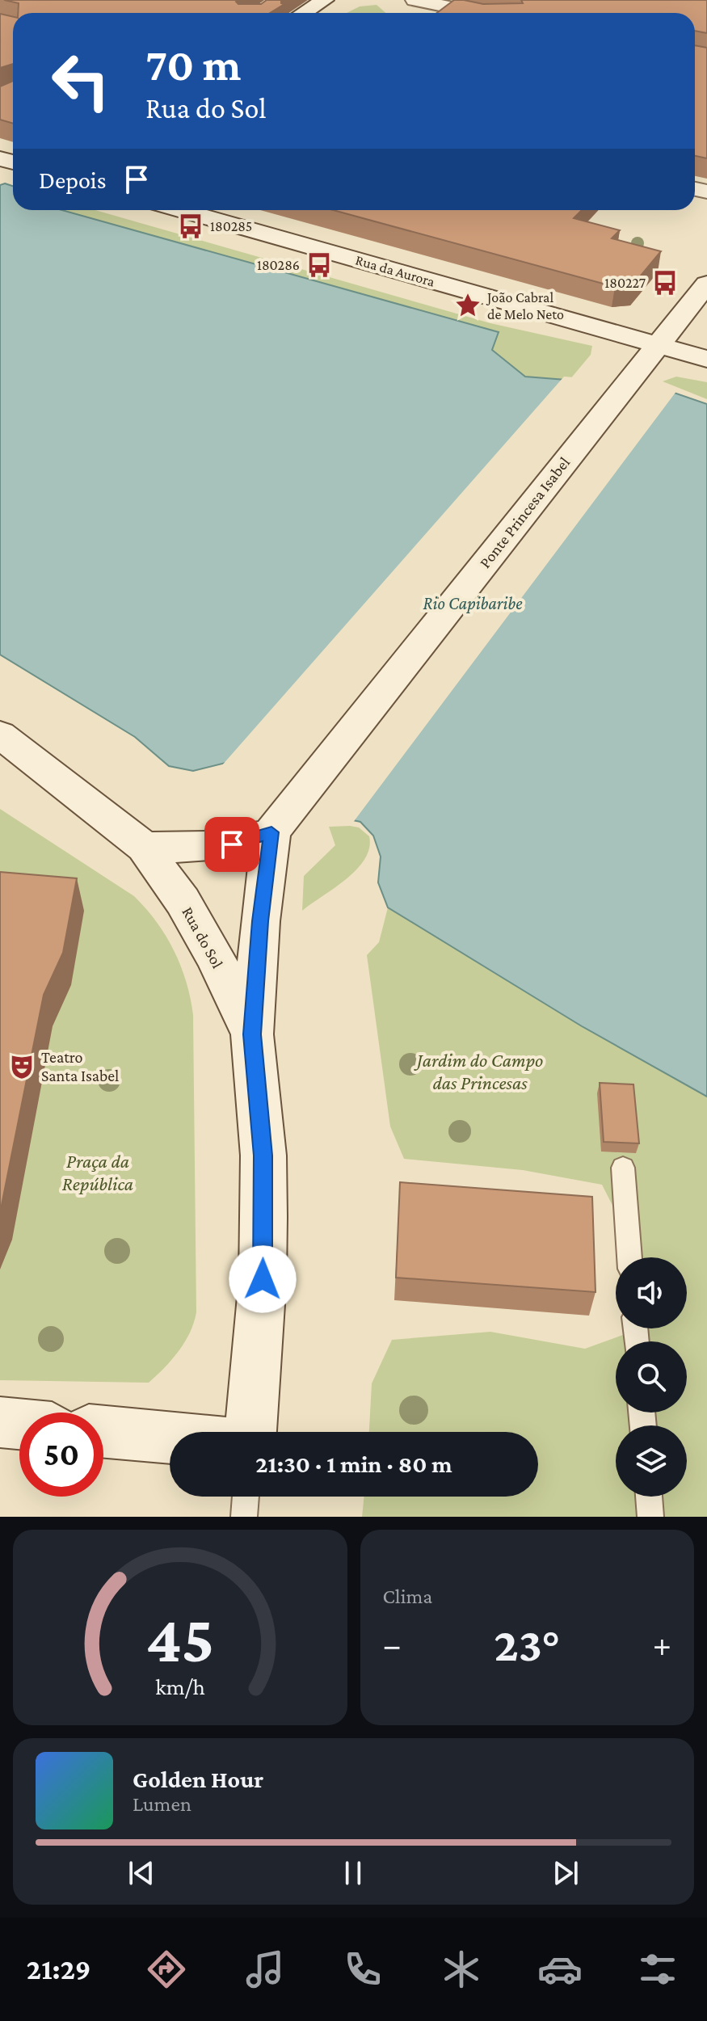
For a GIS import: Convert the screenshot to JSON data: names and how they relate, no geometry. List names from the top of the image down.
{
  "streets": {
    "main road": ["Rua da Aurora", "Ponte Princesa Isabel", "Rua do Sol"]
  },
  "crossings": [
    ["Rua da Aurora", "Ponte Princesa Isabel"]
  ],
  "water": ["Rio Capibaribe"],
  "parks": ["Jardim do Campo das Princesas", "Praça da República"],
  "places": {
    "bus stop": ["180285", "180286", "180227"],
    "place": ["João Cabral de Melo Neto"],
    "theatre": ["Teatro Santa Isabel"]
  },
  "page": {
    "turn": ["70 m", "Rua do Sol"],
    "then": "Depois",
    "limit": "50",
    "trip": "21:30 · 1 min · 80 m",
    "tile": "Clima",
    "heat": ["−", "23°", "+"],
    "song": ["Golden Hour", "Lumen"],
    "tabs": "21:29",
    "gauge": ["45", "km/h"]
  }
}
